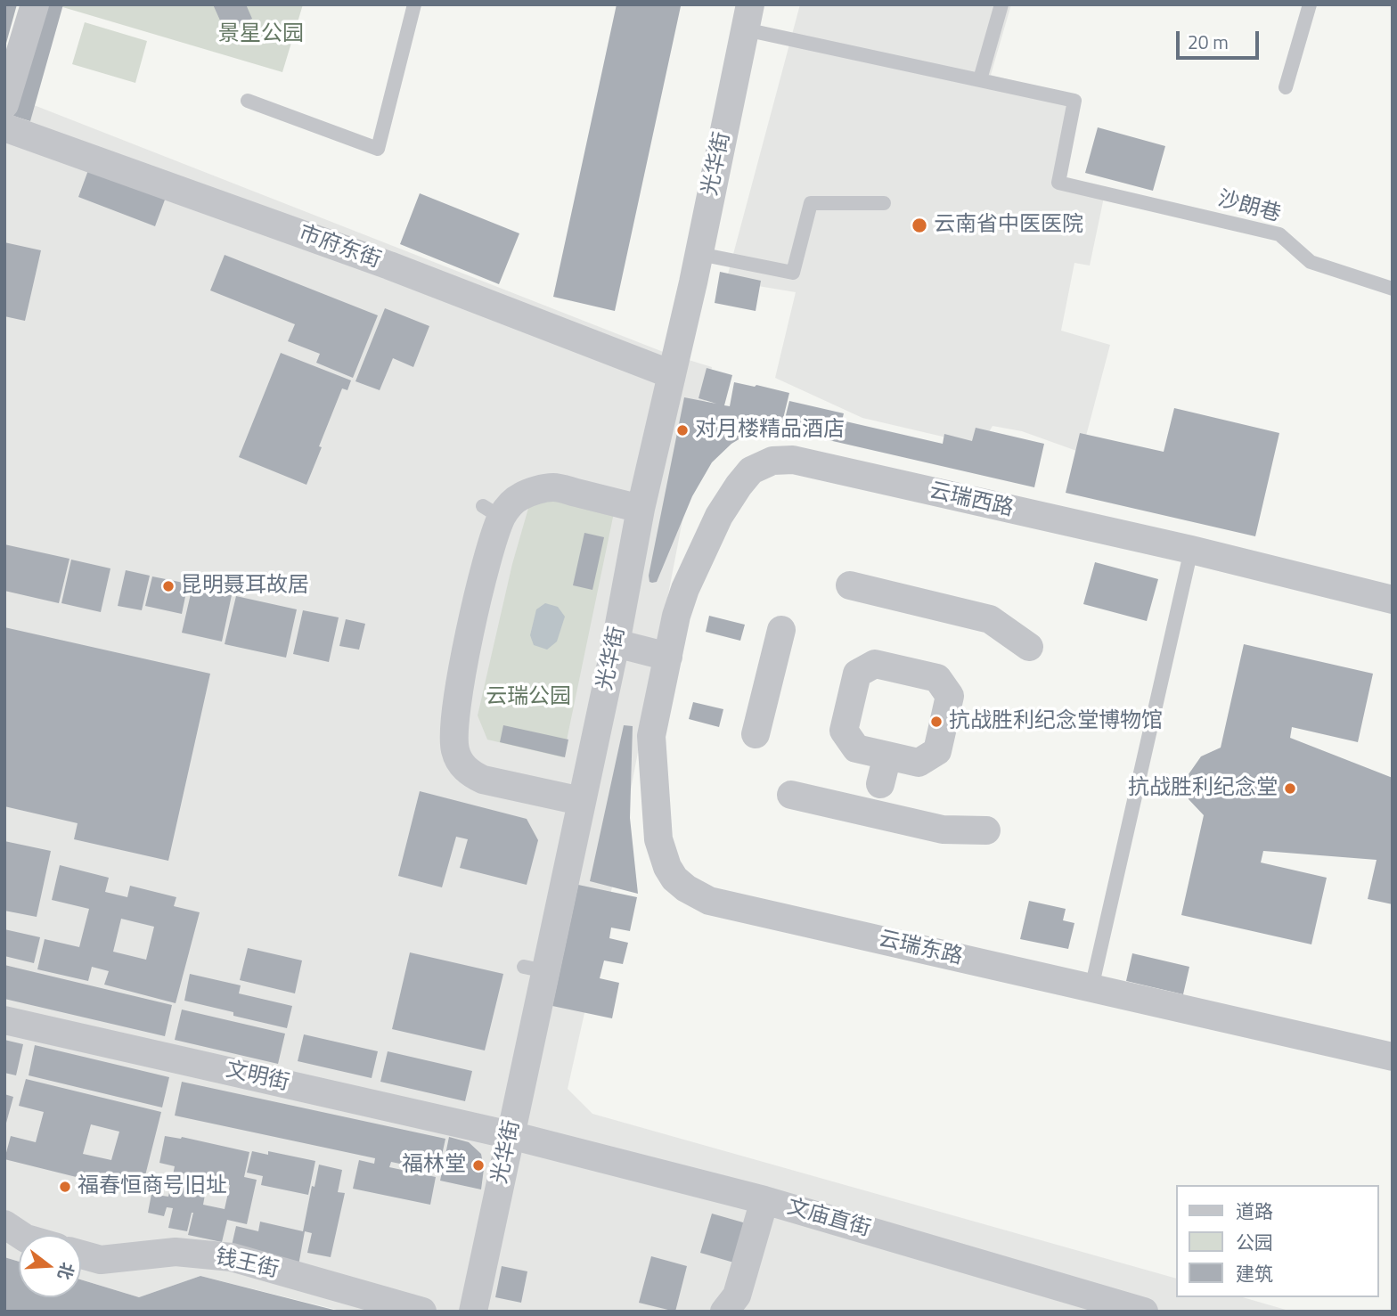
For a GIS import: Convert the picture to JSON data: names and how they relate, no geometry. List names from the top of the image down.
{
  "streets": {
    "street": [
      "光华街",
      "市府东街",
      "云瑞西路",
      "云瑞东路",
      "文明街",
      "文庙直街",
      "钱王街"
    ],
    "lane": ["沙朗巷"]
  },
  "crossings": [
    ["光华街", "市府东街"],
    ["光华街", "文明街"],
    ["光华街", "文庙直街"],
    ["云瑞西路", "云瑞东路"],
    ["文明街", "文庙直街"]
  ],
  "parks": ["景星公园", "云瑞公园"],
  "places": [
    "云南省中医医院",
    "对月楼精品酒店",
    "昆明聂耳故居",
    "抗战胜利纪念堂博物馆",
    "抗战胜利纪念堂",
    "福林堂",
    "福春恒商号旧址"
  ],
  "legend": ["道路", "公园", "建筑"],
  "scale_bar": "20 m",
  "north": "right"
}
